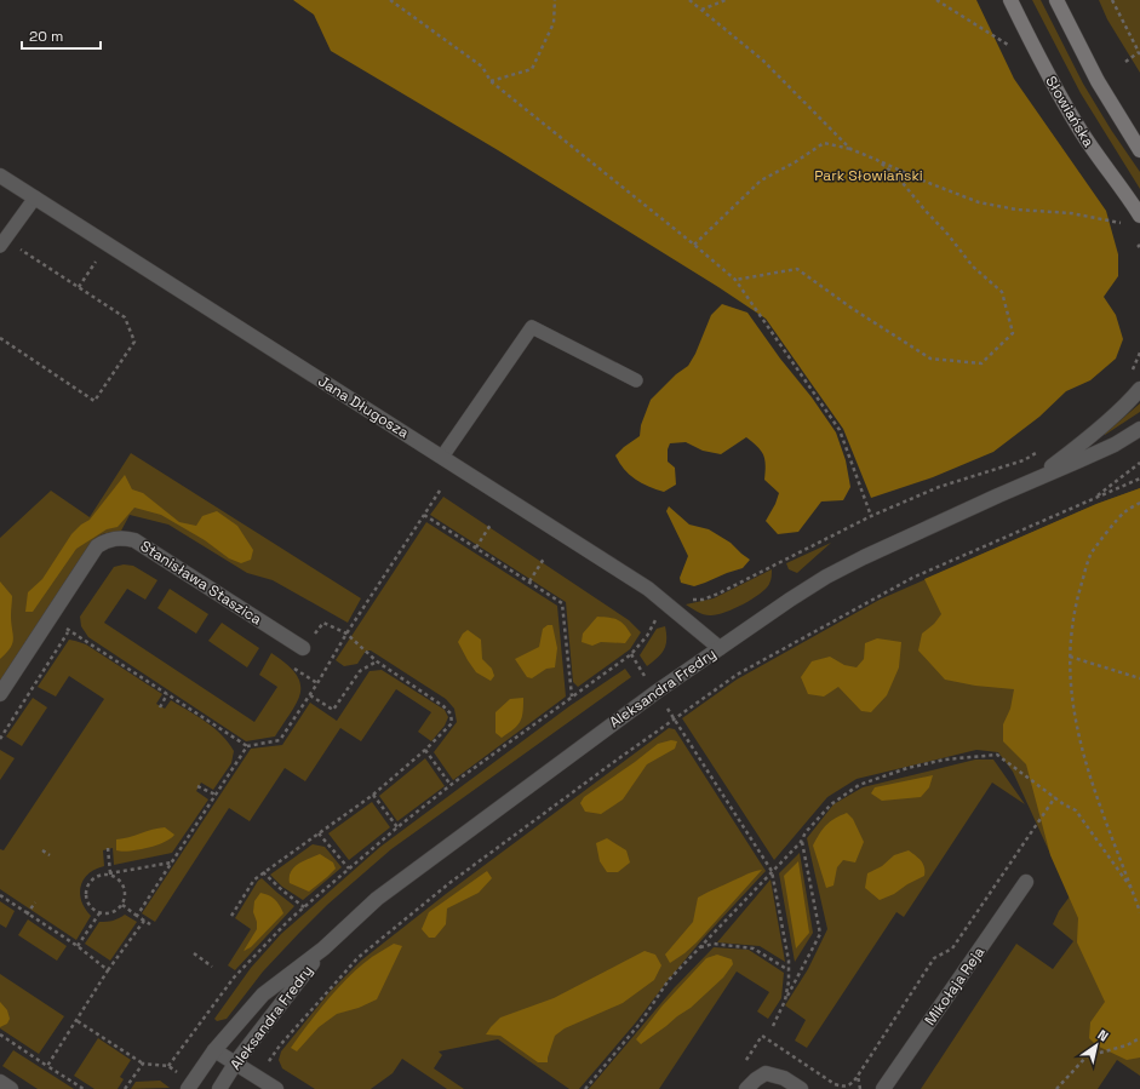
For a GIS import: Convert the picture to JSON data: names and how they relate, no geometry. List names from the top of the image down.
{
  "streets": {
    "main road": ["Słowiańska"],
    "street": [
      "Jana Długosza",
      "Stanisława Staszica",
      "Aleksandra Fredry",
      "Mikołaja Reja"
    ]
  },
  "crossings": [
    ["Jana Długosza", "Aleksandra Fredry"]
  ],
  "parks": ["Park Słowiański"],
  "scale_bar": "20 m",
  "north": "top right"
}
